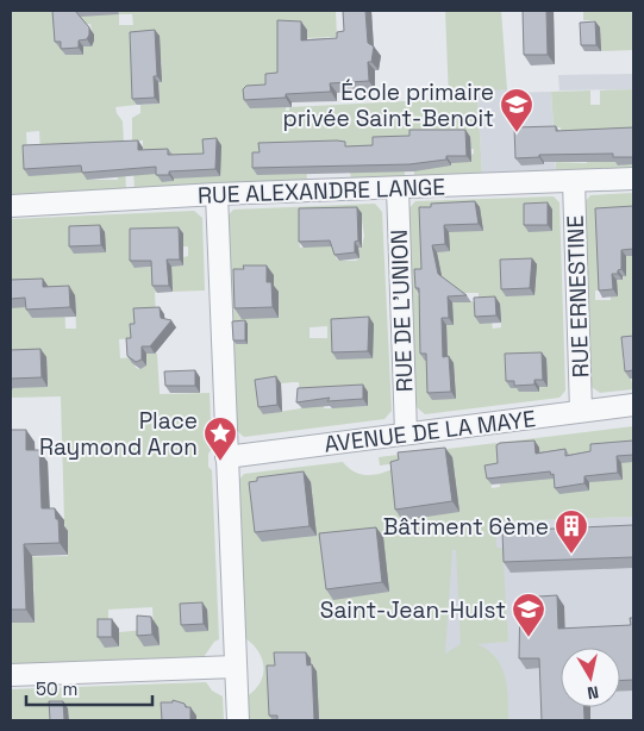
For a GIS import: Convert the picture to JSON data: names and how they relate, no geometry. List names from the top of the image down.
{
  "streets": {
    "street": [
      "RUE ALEXANDRE LANGE",
      "RUE ERNESTINE",
      "RUE DE L'UNION",
      "AVENUE DE LA MAYE"
    ]
  },
  "crossings": [
    ["RUE ALEXANDRE LANGE", "RUE ERNESTINE"],
    ["RUE ALEXANDRE LANGE", "RUE DE L'UNION"],
    ["RUE ERNESTINE", "AVENUE DE LA MAYE"],
    ["RUE DE L'UNION", "AVENUE DE LA MAYE"]
  ],
  "places": {
    "school or university": ["École primaire privée Saint-Benoit", "Saint-Jean-Hulst"],
    "place": ["Place Raymond Aron"],
    "building": ["Bâtiment 6ème"]
  },
  "scale_bar": "50 m",
  "north": "bottom"
}
